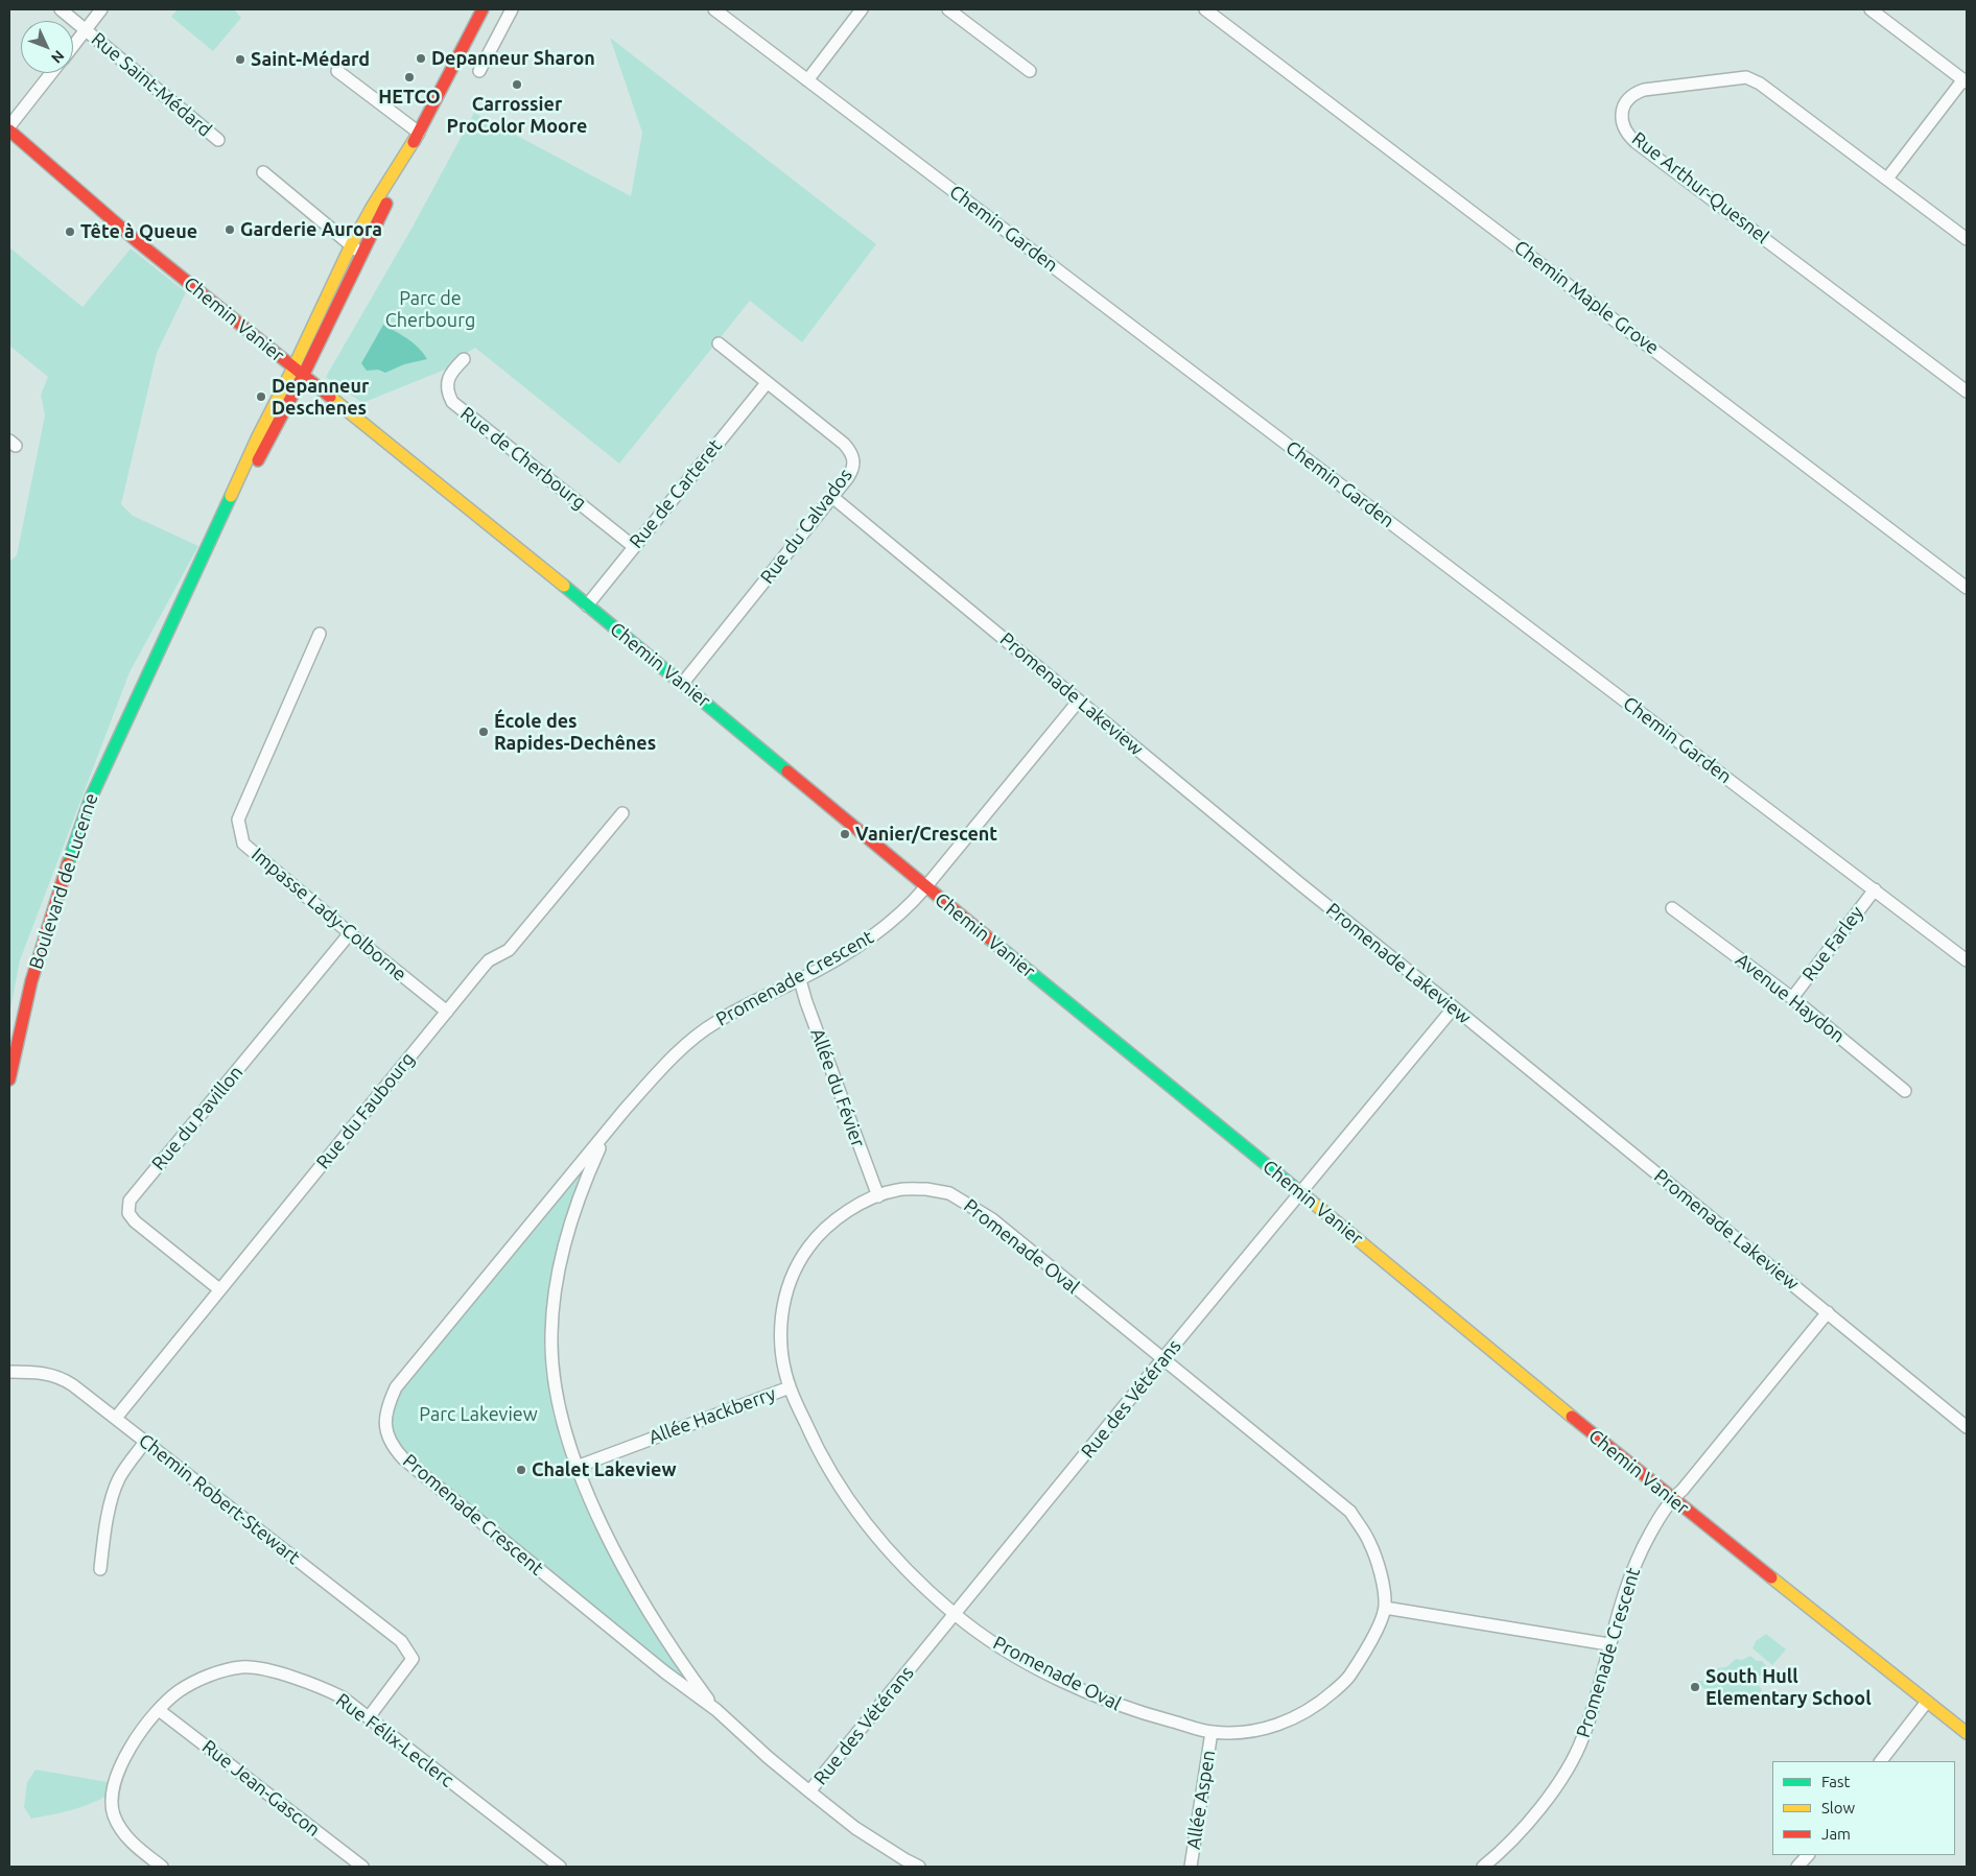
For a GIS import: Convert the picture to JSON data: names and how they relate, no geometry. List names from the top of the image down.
{
  "streets": {
    "street": [
      "Rue Saint-Médard",
      "Rue Arthur-Quesnel",
      "Chemin Garden",
      "Chemin Maple Grove",
      "Chemin Vanier",
      "Rue de Cherbourg",
      "Rue de Carteret",
      "Rue du Calvados",
      "Promenade Lakeview",
      "Boulevard de Lucerne",
      "Impasse Lady-Colborne",
      "Rue Farley",
      "Promenade Crescent",
      "Avenue Haydon",
      "Allée du Févier",
      "Rue du Faubourg",
      "Rue du Pavillon",
      "Promenade Oval",
      "Rue des Vétérans",
      "Allée Hackberry",
      "Chemin Robert-Stewart",
      "Rue Félix-Leclerc",
      "Rue Jean-Gascon",
      "Allée Aspen"
    ]
  },
  "crossings": [
    ["Chemin Garden", "Rue Farley"],
    ["Chemin Vanier", "Rue de Carteret"],
    ["Chemin Vanier", "Rue du Calvados"],
    ["Chemin Vanier", "Boulevard de Lucerne"],
    ["Chemin Vanier", "Promenade Crescent"],
    ["Chemin Vanier", "Rue des Vétérans"],
    ["Rue de Cherbourg", "Rue de Carteret"],
    ["Rue de Carteret", "Rue du Calvados"],
    ["Rue du Calvados", "Promenade Lakeview"],
    ["Promenade Lakeview", "Promenade Crescent"],
    ["Promenade Lakeview", "Rue des Vétérans"],
    ["Impasse Lady-Colborne", "Rue du Faubourg"],
    ["Impasse Lady-Colborne", "Rue du Pavillon"],
    ["Rue Farley", "Avenue Haydon"],
    ["Promenade Crescent", "Allée du Févier"],
    ["Promenade Crescent", "Rue des Vétérans"],
    ["Promenade Crescent", "Allée Hackberry"],
    ["Allée du Févier", "Promenade Oval"],
    ["Rue du Faubourg", "Rue du Pavillon"],
    ["Rue du Faubourg", "Chemin Robert-Stewart"],
    ["Promenade Oval", "Rue des Vétérans"],
    ["Promenade Oval", "Allée Hackberry"],
    ["Promenade Oval", "Allée Aspen"],
    ["Chemin Robert-Stewart", "Rue Félix-Leclerc"],
    ["Rue Félix-Leclerc", "Rue Jean-Gascon"]
  ],
  "parks": ["Parc de Cherbourg", "Parc Lakeview"],
  "places": [
    "Depanneur Sharon",
    "Saint-Médard",
    "HETCO",
    "Carrossier ProColor Moore",
    "Garderie Aurora",
    "Tête à Queue",
    "Depanneur Deschenes",
    "École des Rapides-Dechênes",
    "Vanier/Crescent",
    "Chalet Lakeview",
    "South Hull Elementary School"
  ],
  "legend": ["Fast", "Slow", "Jam"],
  "north": "bottom right"
}
